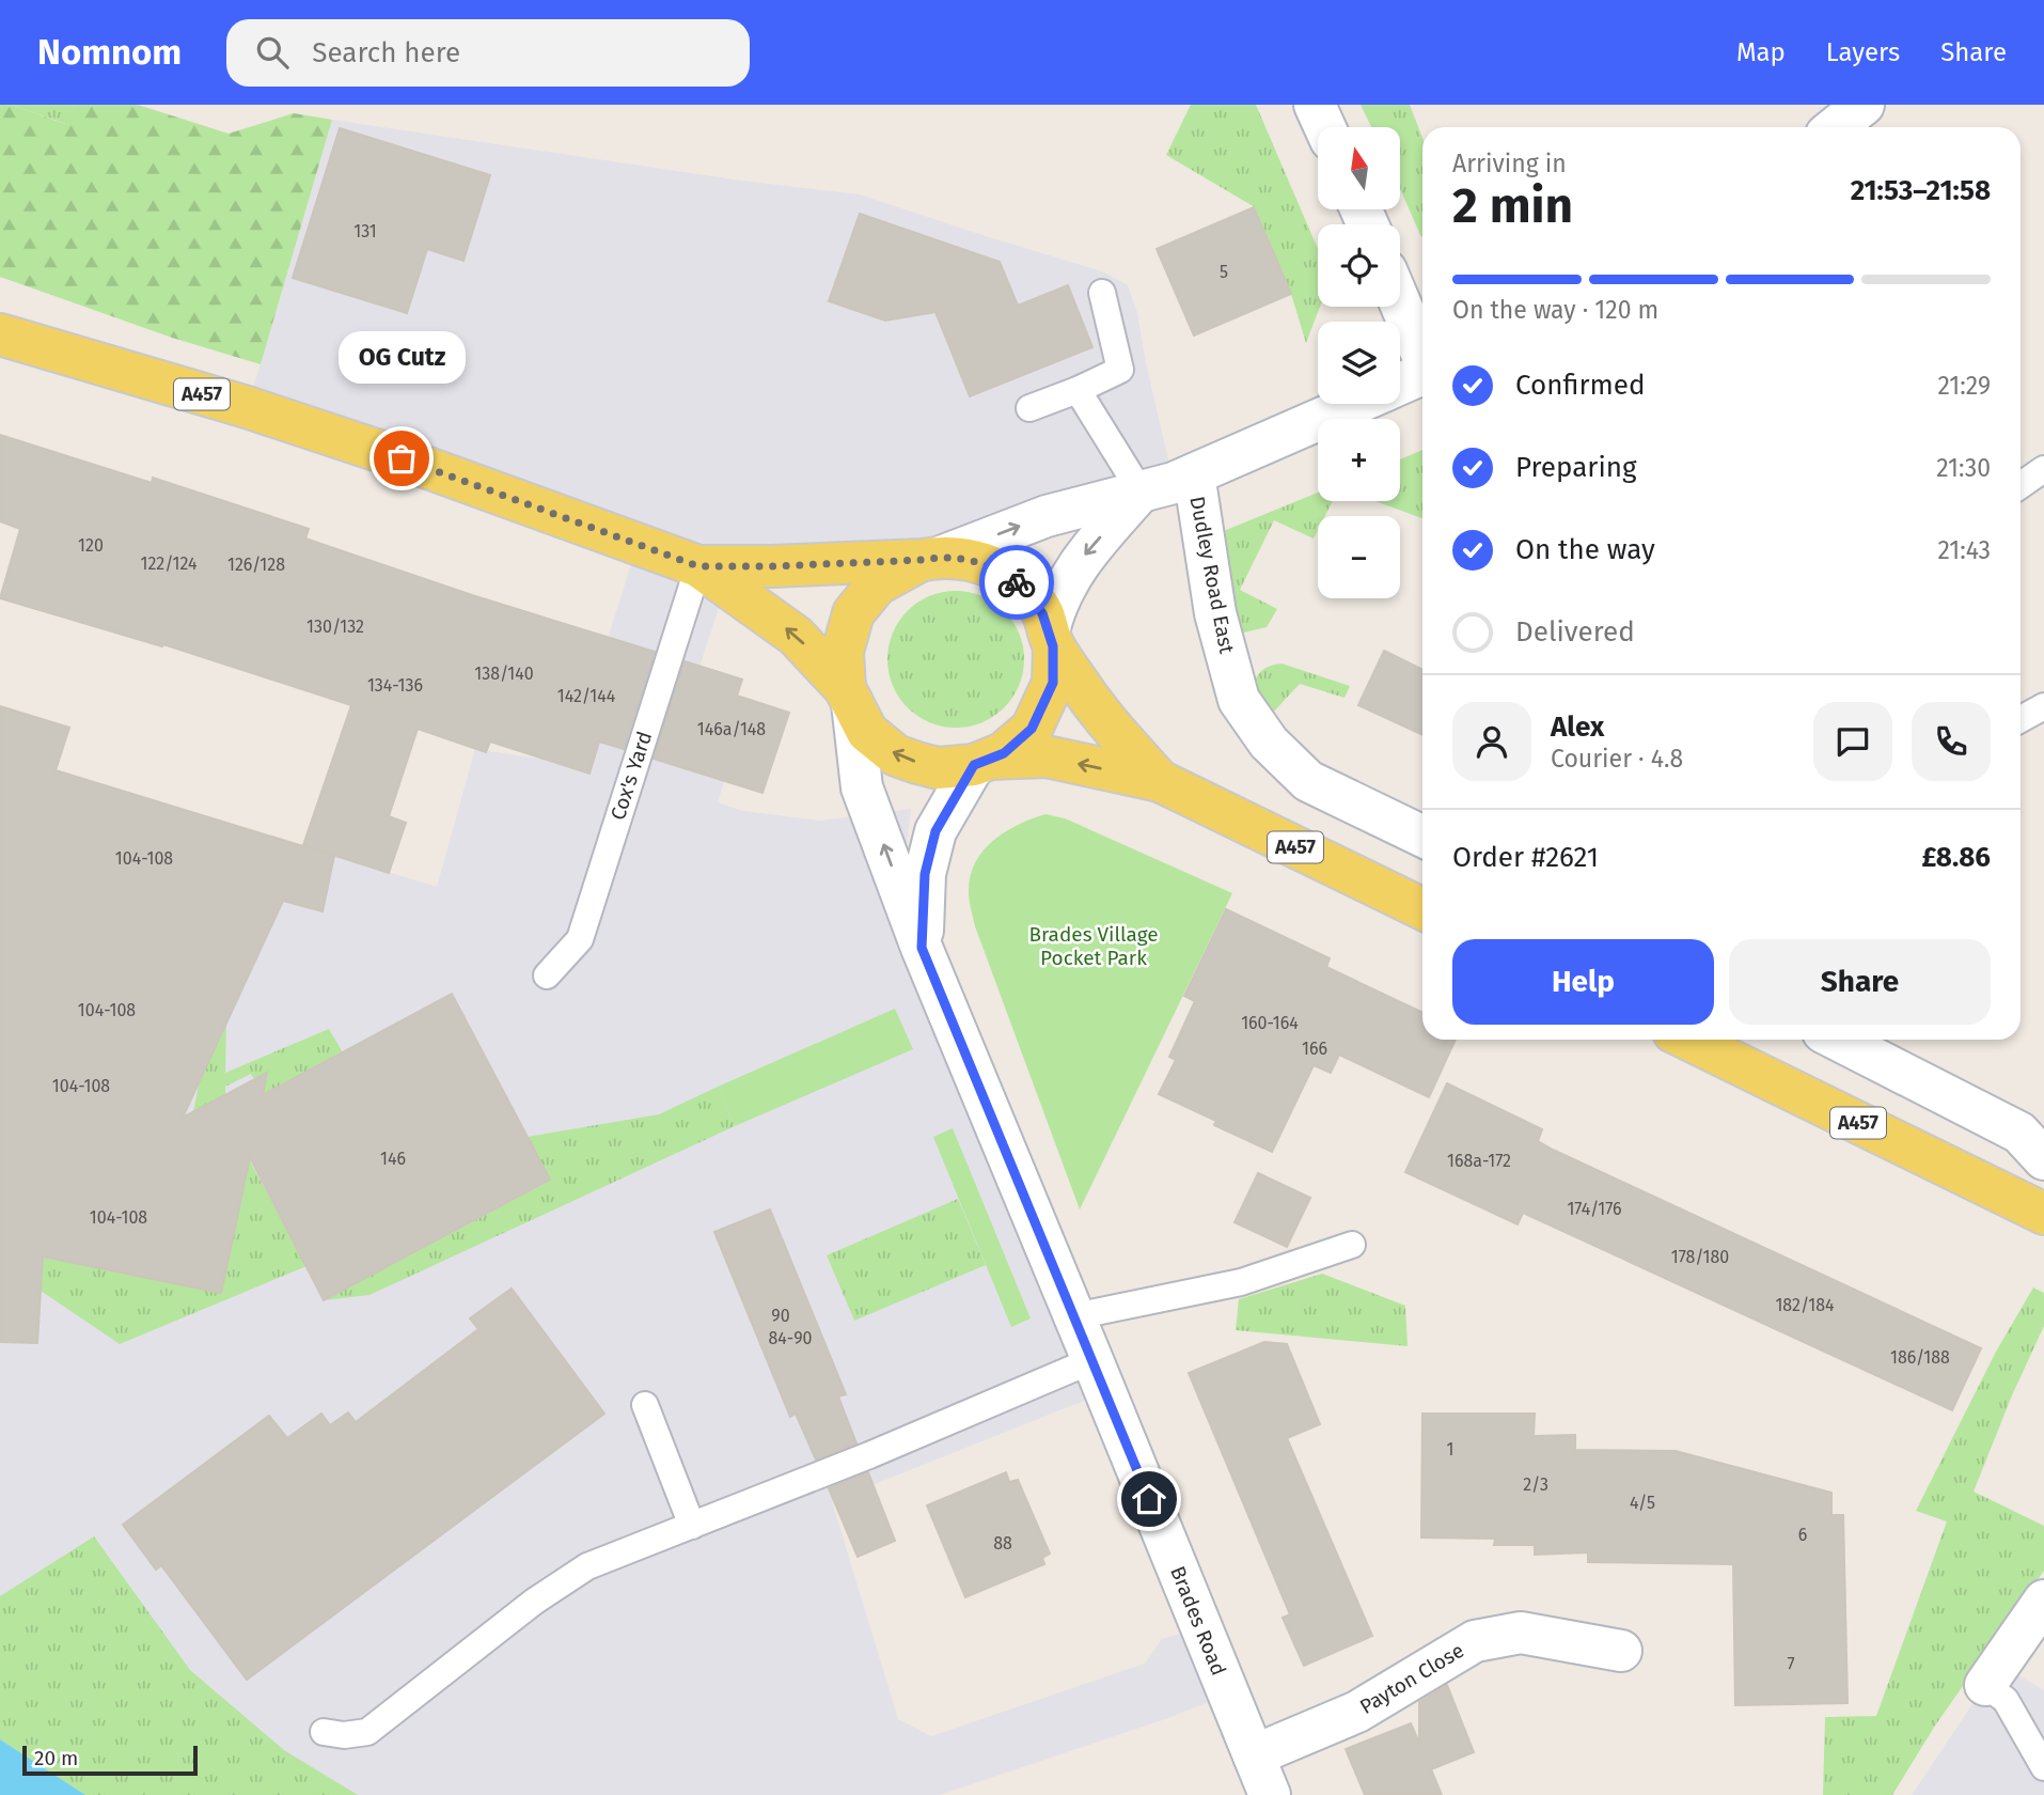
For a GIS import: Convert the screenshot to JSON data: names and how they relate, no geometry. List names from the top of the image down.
{
  "streets": {
    "main road": ["A457"],
    "street": ["Dudley Road East", "Brades Road", "Payton Close"],
    "lane": ["Cox's Yard"]
  },
  "crossings": [
    ["A457", "Cox's Yard"],
    ["A457", "Brades Road"],
    ["Brades Road", "Payton Close"]
  ],
  "parks": ["Brades Village Pocket Park"],
  "places": ["OG Cutz"],
  "house_numbers": [
    "131",
    "5",
    "120",
    "122/124",
    "126/128",
    "130/132",
    "138/140",
    "134-136",
    "142/144",
    "146a/148",
    "104-108",
    "104-108",
    "160-164",
    "166",
    "104-108",
    "146",
    "168a-172",
    "174/176",
    "104-108",
    "178/180",
    "182/184",
    "90",
    "84-90",
    "186/188",
    "1",
    "2/3",
    "4/5",
    "6",
    "88",
    "7"
  ],
  "scale_bar": "20 m",
  "north": "top",
  "page": {
    "header": "Nomnom",
    "search": "Search here",
    "nav": ["Map", "Layers", "Share"],
    "map_buttons": ["+", "−"],
    "heading": ["2 min", "Arriving in", "21:53–21:58"],
    "panel": [
      "Alex",
      "Courier · 4.8",
      "Order #2621",
      "£8.86"
    ],
    "bar": "On the way · 120 m",
    "bubble": "OG Cutz",
    "list": [
      ["Confirmed", "21:29"],
      ["Preparing", "21:30"],
      ["On the way", "21:43"],
      "Delivered"
    ],
    "buttons": ["Help", "Share"],
    "scale": "20 m"
  }
}
